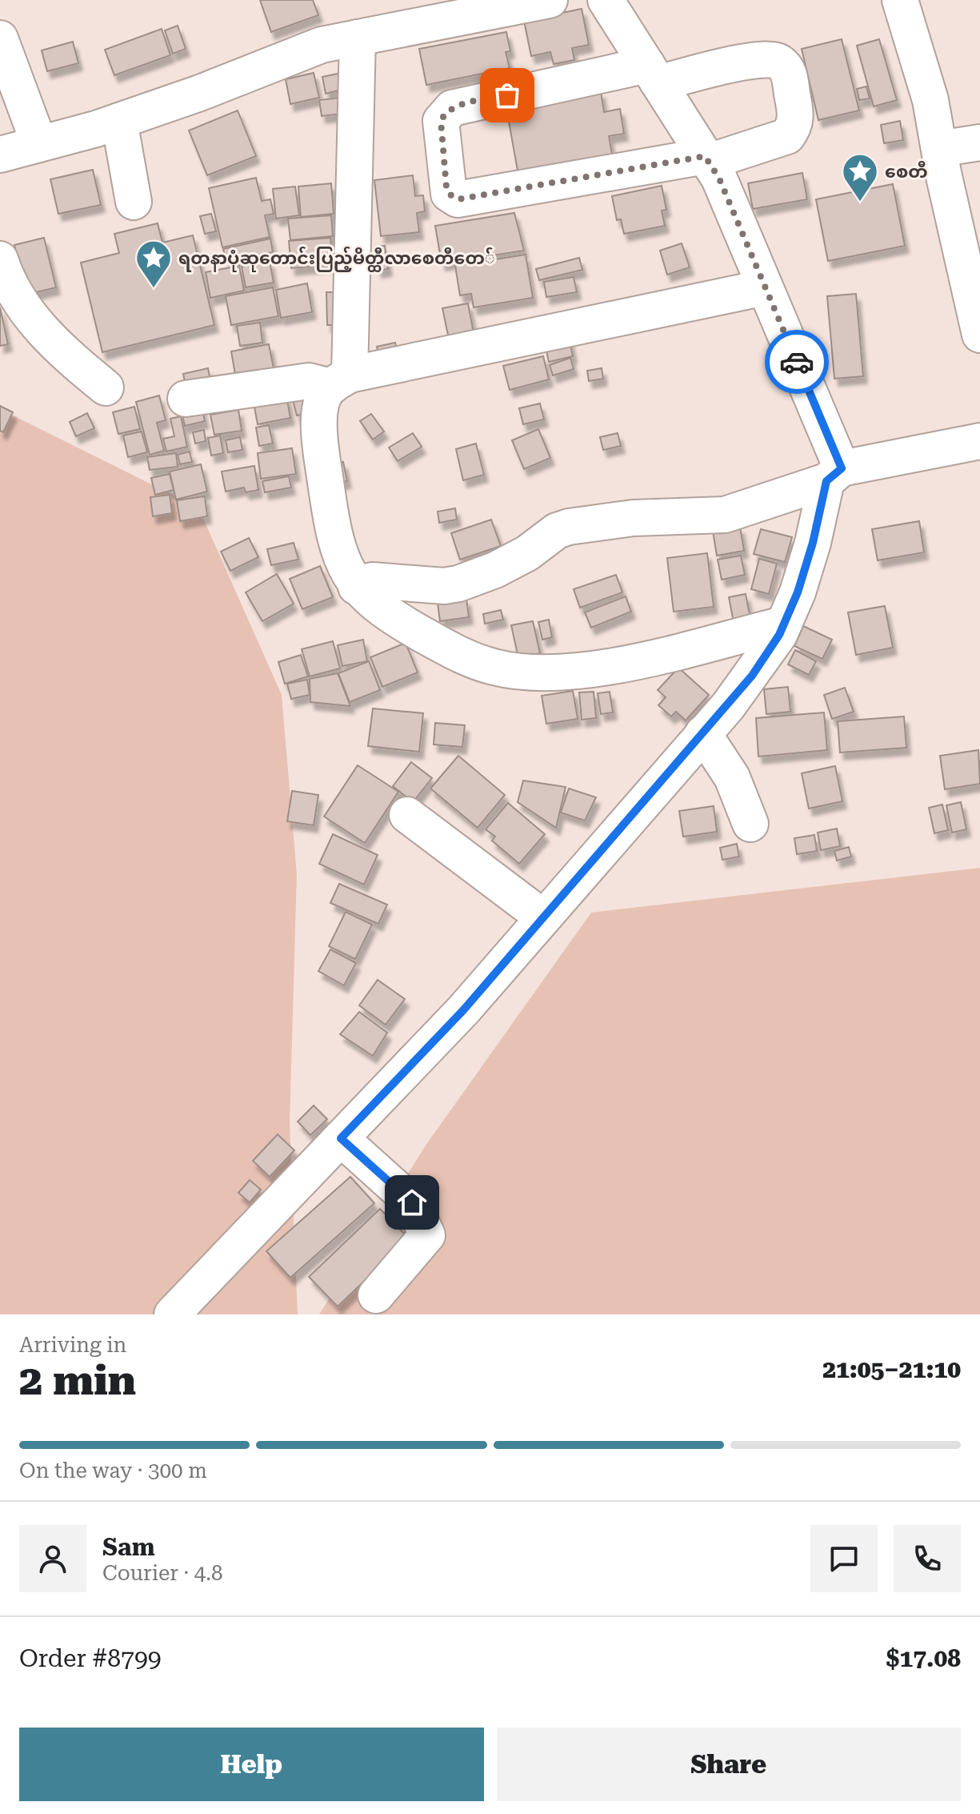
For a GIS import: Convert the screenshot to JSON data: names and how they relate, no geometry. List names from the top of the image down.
{
  "places": {
    "place": ["စေတီ", "ရတနာပုံဆုတောင်းပြည့်မိတ္ထီလာစေတီတေ်"]
  },
  "page": {
    "heading": ["2 min", "Arriving in", "21:05–21:10"],
    "panel": [
      "Sam",
      "Courier · 4.8",
      "Order #8799",
      "$17.08"
    ],
    "bar": "On the way · 300 m",
    "buttons": ["Help", "Share"]
  }
}
